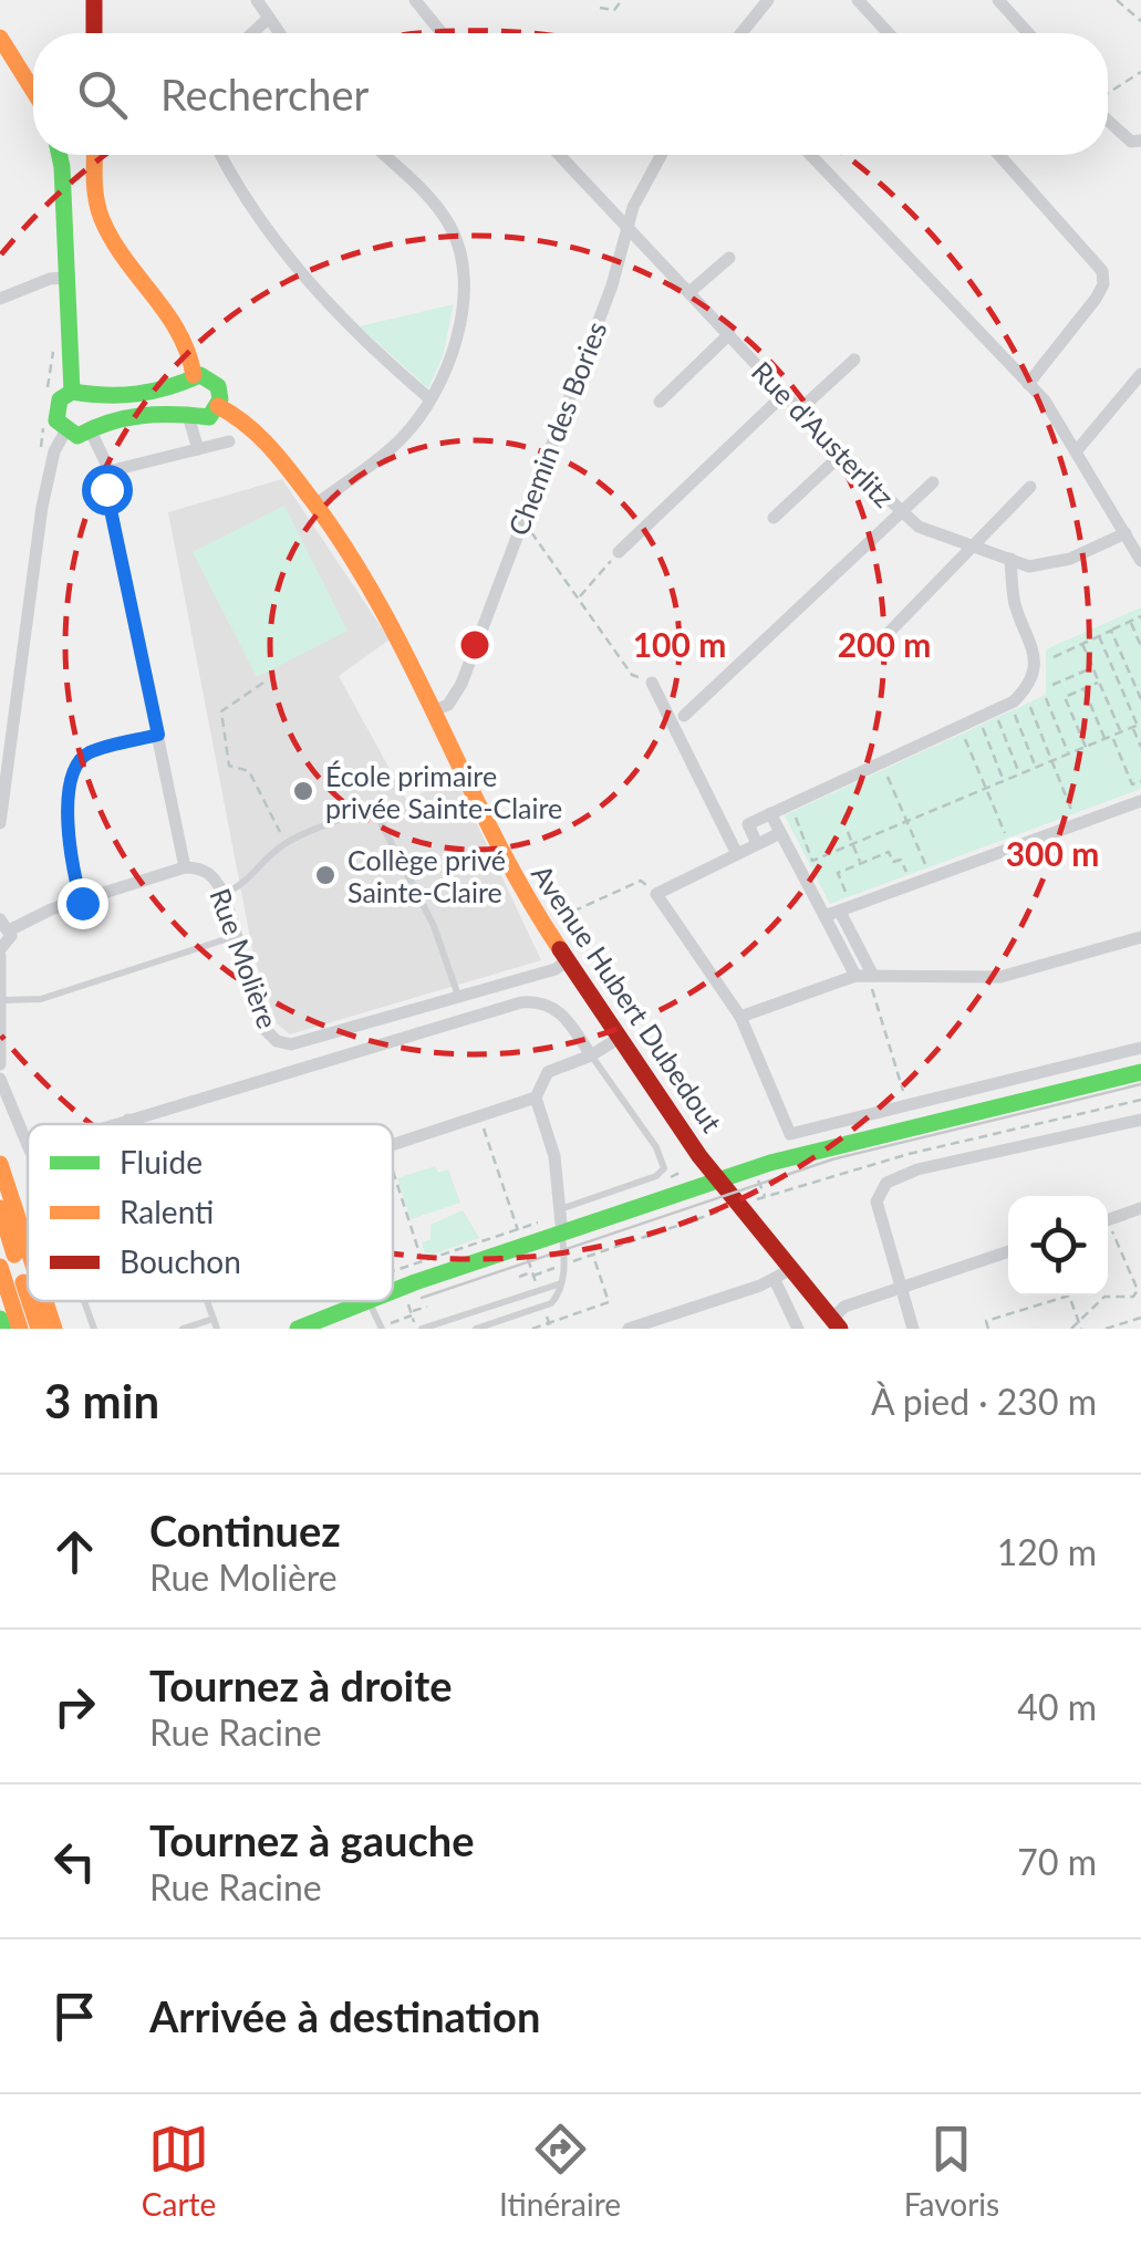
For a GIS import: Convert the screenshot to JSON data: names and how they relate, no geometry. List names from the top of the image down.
{
  "streets": {
    "main road": ["Avenue Hubert Dubedout"],
    "street": ["Chemin des Bories", "Rue d'Austerlitz", "Rue Molière"]
  },
  "crossings": [
    ["Chemin des Bories", "Rue d'Austerlitz"],
    ["Chemin des Bories", "Avenue Hubert Dubedout"],
    ["Rue Molière", "Avenue Hubert Dubedout"]
  ],
  "places": ["École primaire privée Sainte-Claire", "Collège privé Sainte-Claire"],
  "legend": ["Fluide", "Ralenti", "Bouchon"],
  "page": {
    "search": "Rechercher",
    "heading": ["3 min", "À pied · 230 m"],
    "list": [
      ["Continuez", "Rue Molière", "120 m"],
      ["Tournez à droite", "Rue Racine", "40 m"],
      ["Tournez à gauche", "Rue Racine", "70 m"],
      "Arrivée à destination"
    ],
    "nav": ["Carte", "Itinéraire", "Favoris"]
  },
  "rings": ["100 m", "200 m", "300 m"]
}
